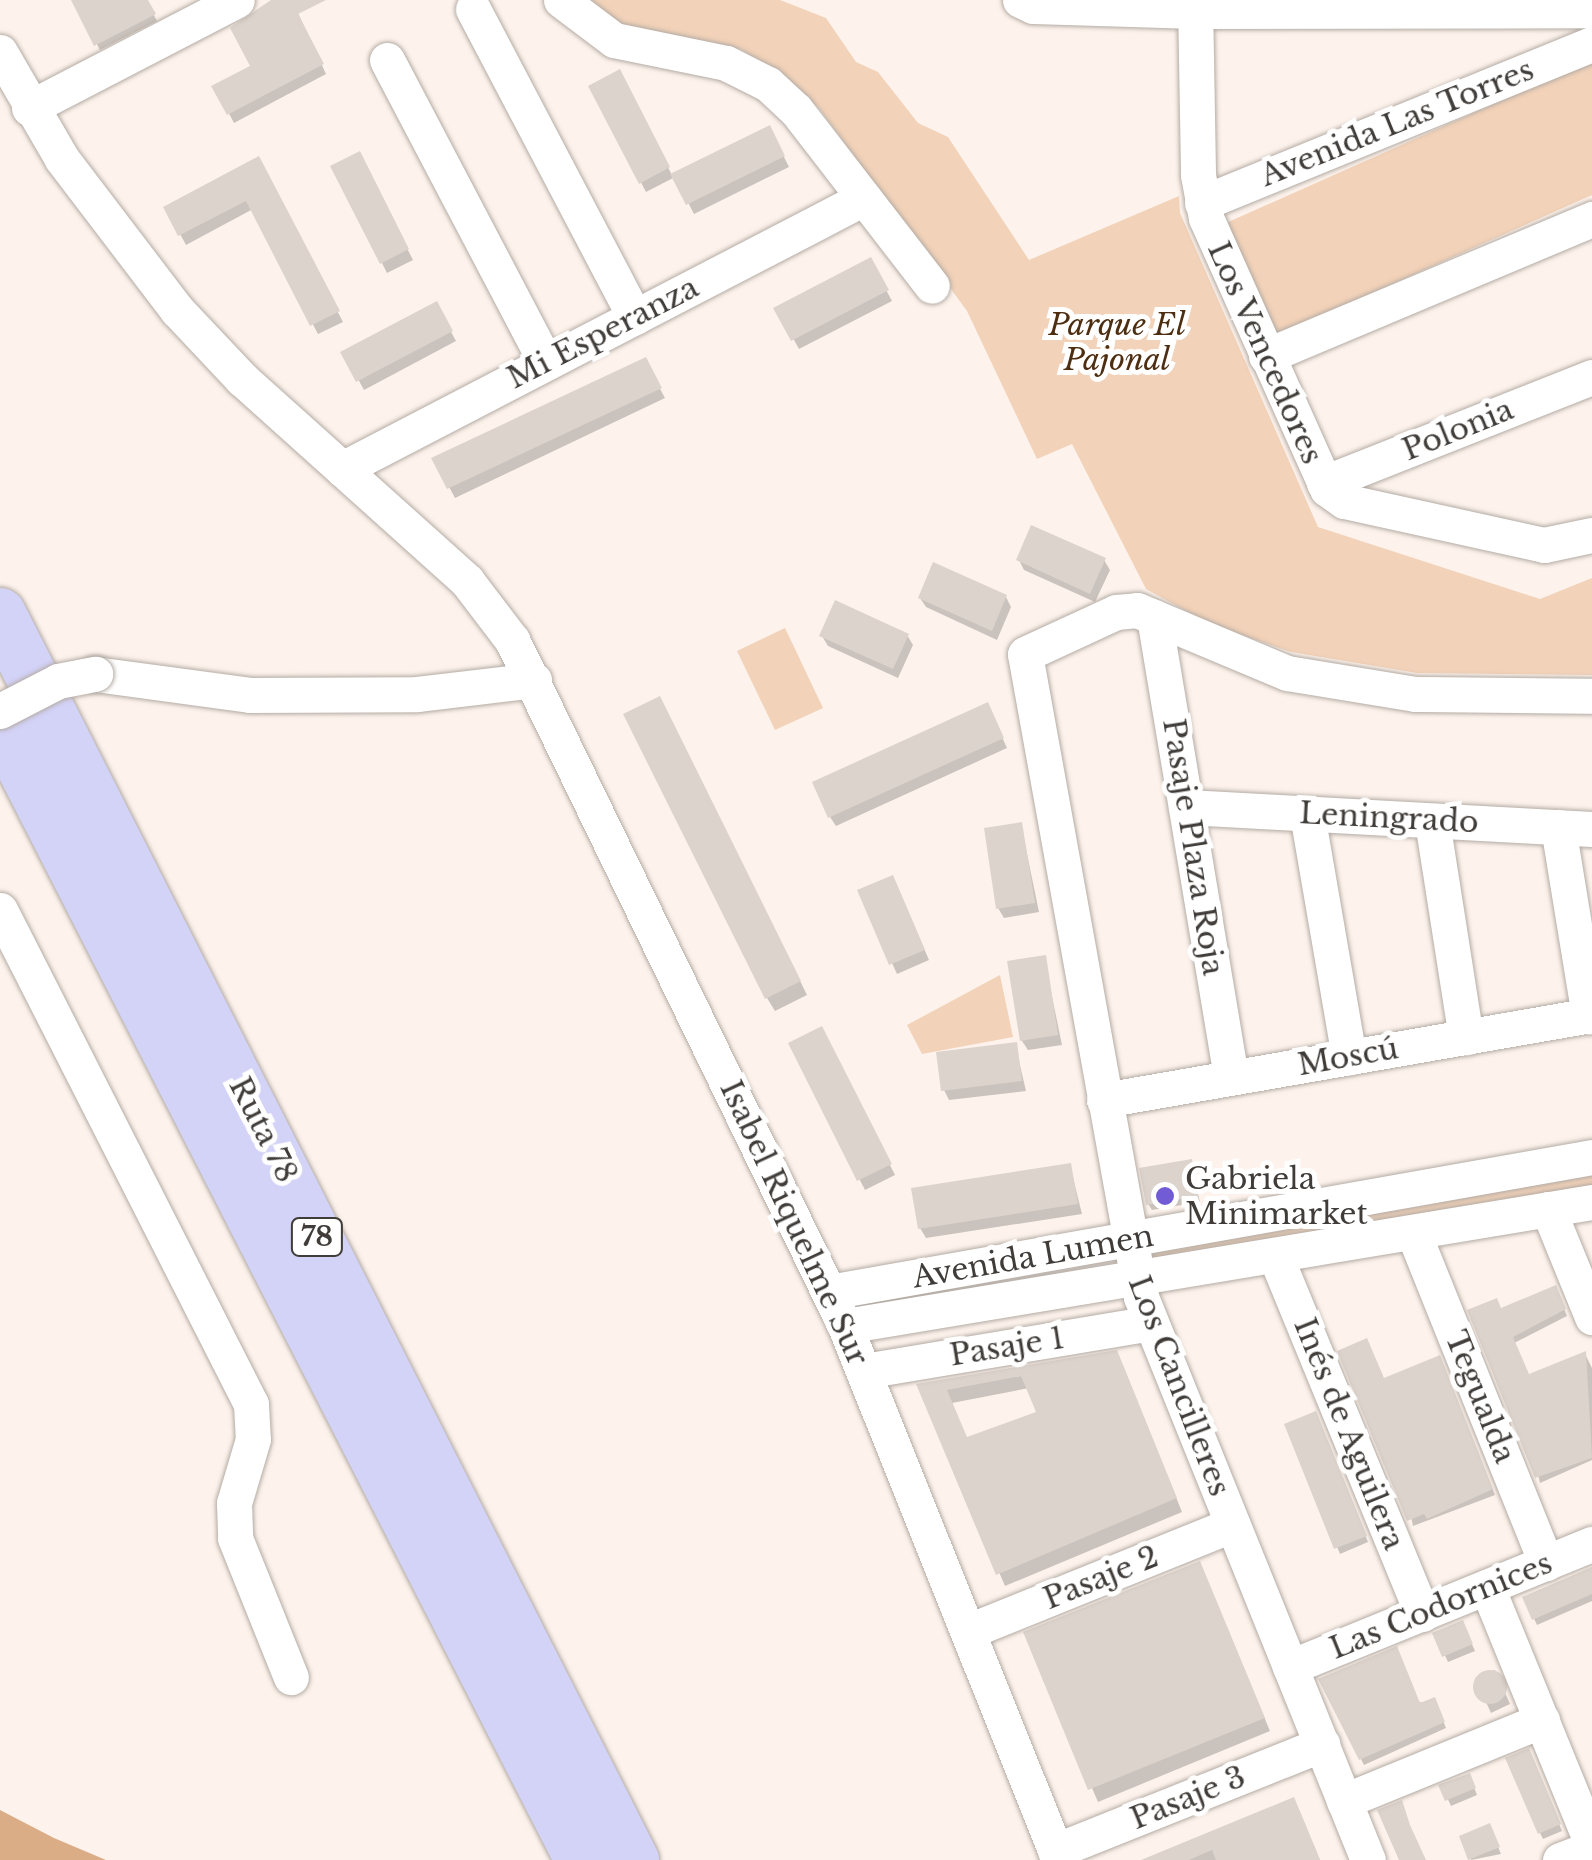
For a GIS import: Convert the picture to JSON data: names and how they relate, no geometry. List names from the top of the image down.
{
  "streets": {
    "highway": ["Ruta 78", "78"],
    "street": [
      "Avenida Las Torres",
      "Mi Esperanza",
      "Los Vencedores",
      "Polonia",
      "Leningrado",
      "Pasaje Plaza Roja",
      "Moscú",
      "Isabel Riquelme Sur",
      "Avenida Lumen",
      "Pasaje 1",
      "Los Cancilleres",
      "Tegualda",
      "Inés de Aguilera",
      "Pasaje 2",
      "Las Codornices",
      "Pasaje 3"
    ]
  },
  "crossings": [
    ["Avenida Las Torres", "Los Vencedores"],
    ["Mi Esperanza", "Isabel Riquelme Sur"],
    ["Los Vencedores", "Polonia"],
    ["Leningrado", "Pasaje Plaza Roja"],
    ["Pasaje Plaza Roja", "Moscú"],
    ["Pasaje Plaza Roja", "Los Cancilleres"],
    ["Moscú", "Los Cancilleres"],
    ["Isabel Riquelme Sur", "Avenida Lumen"],
    ["Isabel Riquelme Sur", "Pasaje 1"],
    ["Isabel Riquelme Sur", "Pasaje 2"],
    ["Isabel Riquelme Sur", "Pasaje 3"],
    ["Avenida Lumen", "Los Cancilleres"],
    ["Avenida Lumen", "Tegualda"],
    ["Avenida Lumen", "Inés de Aguilera"],
    ["Pasaje 1", "Los Cancilleres"],
    ["Los Cancilleres", "Pasaje 2"],
    ["Los Cancilleres", "Las Codornices"],
    ["Los Cancilleres", "Pasaje 3"],
    ["Tegualda", "Las Codornices"],
    ["Inés de Aguilera", "Las Codornices"]
  ],
  "parks": ["Parque El Pajonal"],
  "places": ["Gabriela Minimarket"]
}
